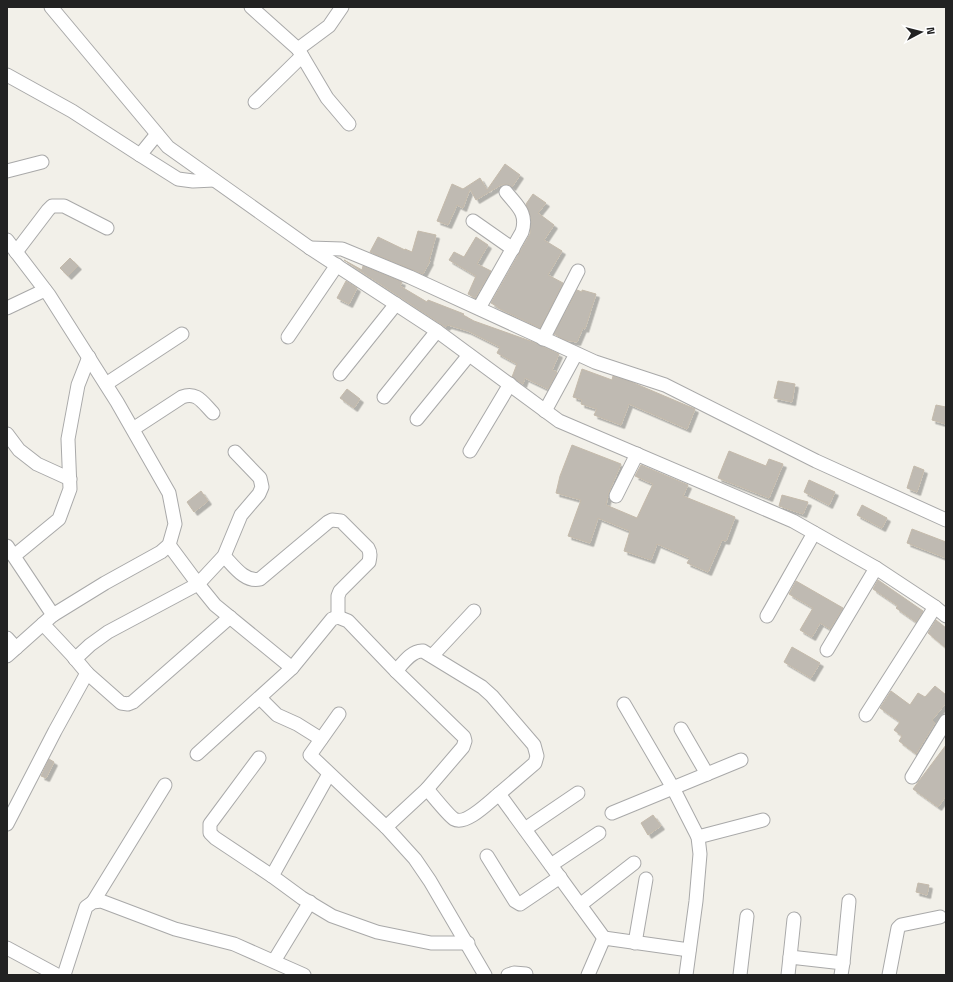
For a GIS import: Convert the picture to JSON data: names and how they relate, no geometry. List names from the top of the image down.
{
  "north": "right"
}
